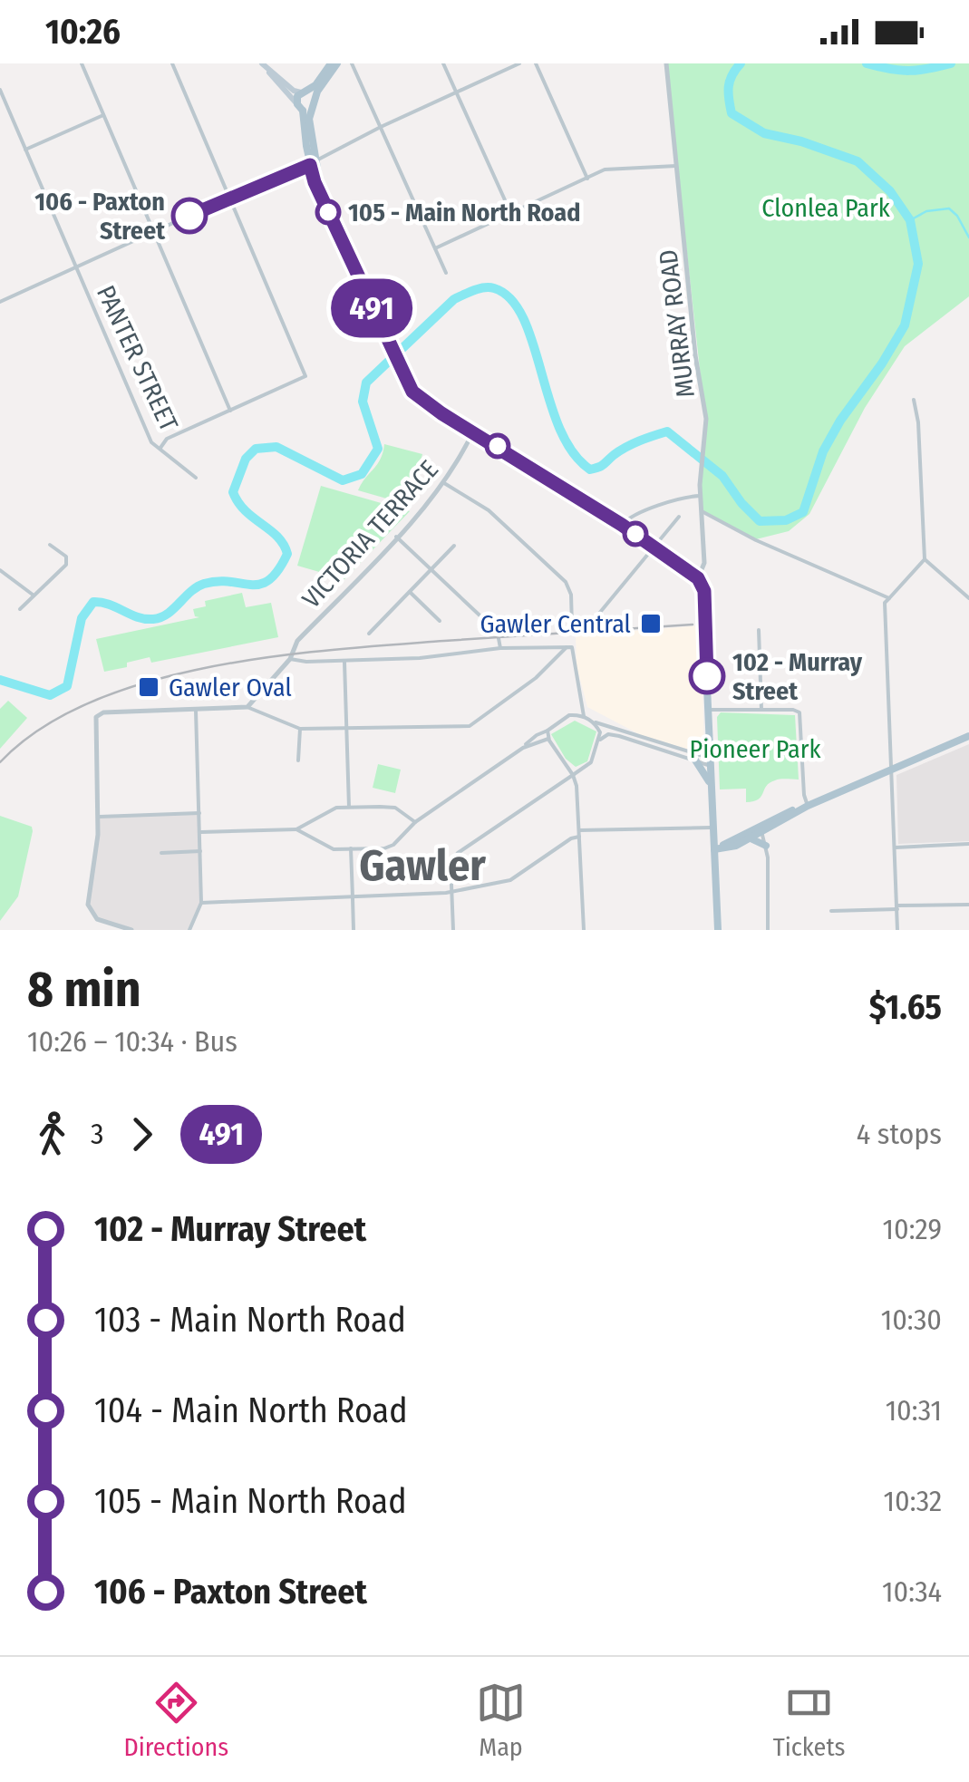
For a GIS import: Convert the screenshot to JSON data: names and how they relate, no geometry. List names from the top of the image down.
{
  "streets": {
    "street": ["MURRAY ROAD", "PANTER STREET", "VICTORIA TERRACE"]
  },
  "districts": ["Gawler"],
  "parks": ["Clonlea Park", "Pioneer Park"],
  "places": {
    "other": ["105 - Main North Road", "106 - Paxton Street", "102 - Murray Street"],
    "transit": ["Gawler Central", "Gawler Oval"]
  },
  "lines": ["bus line 491"],
  "page": {
    "status": "10:26",
    "on_map": "491",
    "heading": ["8 min", "10:26 – 10:34 · Bus", "$1.65"],
    "legs": ["3", "491", "4 stops"],
    "list": [
      {
        "name": "102 - Murray Street",
        "value": "10:29"
      },
      {
        "name": "103 - Main North Road",
        "value": "10:30"
      },
      {
        "name": "104 - Main North Road",
        "value": "10:31"
      },
      {
        "name": "105 - Main North Road",
        "value": "10:32"
      },
      {
        "name": "106 - Paxton Street",
        "value": "10:34"
      }
    ],
    "tabs": ["Directions", "Map", "Tickets"]
  }
}
